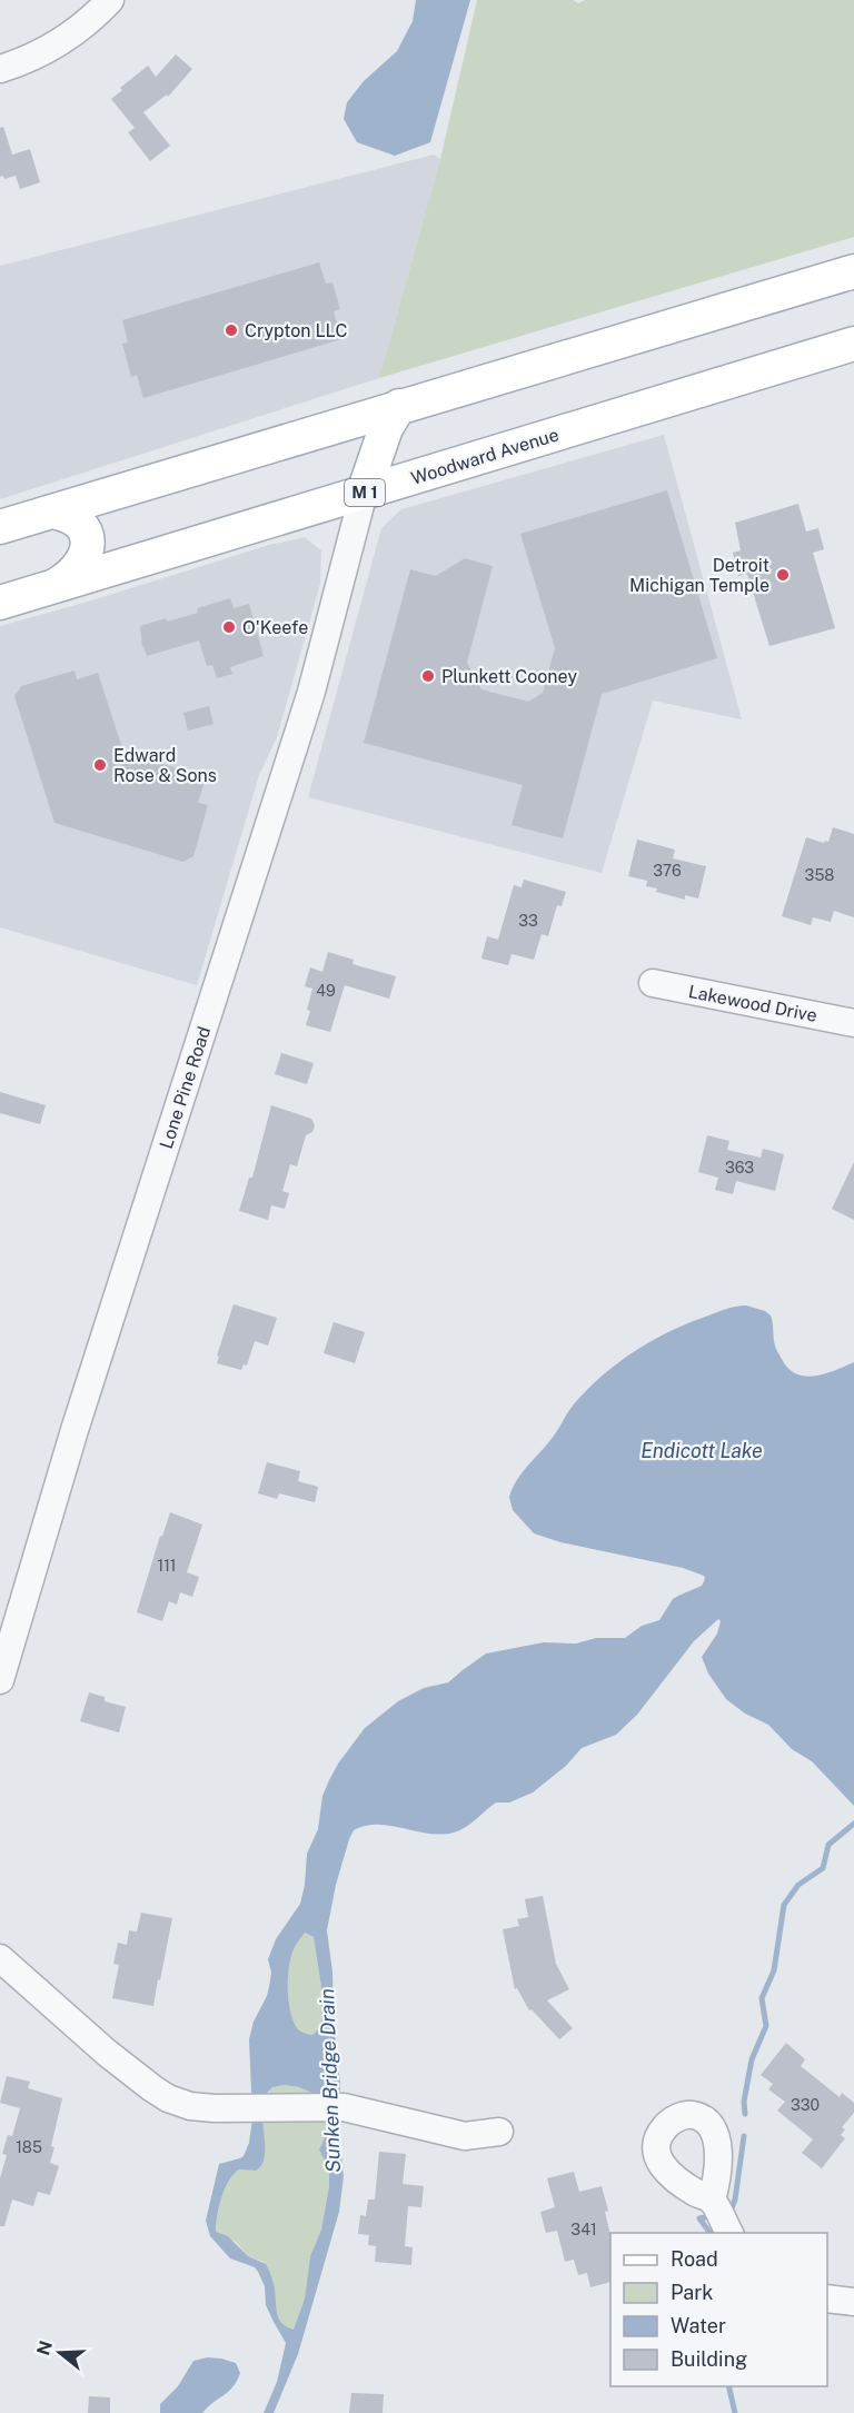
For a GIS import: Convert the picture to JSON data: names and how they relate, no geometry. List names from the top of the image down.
{
  "streets": {
    "main road": ["Woodward Avenue", "M 1"],
    "street": ["Lakewood Drive", "Lone Pine Road"]
  },
  "crossings": [
    ["Woodward Avenue", "Lone Pine Road"]
  ],
  "water": ["Endicott Lake", "Sunken Bridge Drain"],
  "places": [
    "Crypton LLC",
    "Detroit Michigan Temple",
    "O'Keefe",
    "Plunkett Cooney",
    "Edward Rose & Sons"
  ],
  "house_numbers": [
    "376",
    "358",
    "33",
    "49",
    "363",
    "111",
    "330",
    "185",
    "341"
  ],
  "legend": [
    "Road",
    "Park",
    "Water",
    "Building"
  ],
  "north": "left"
}
